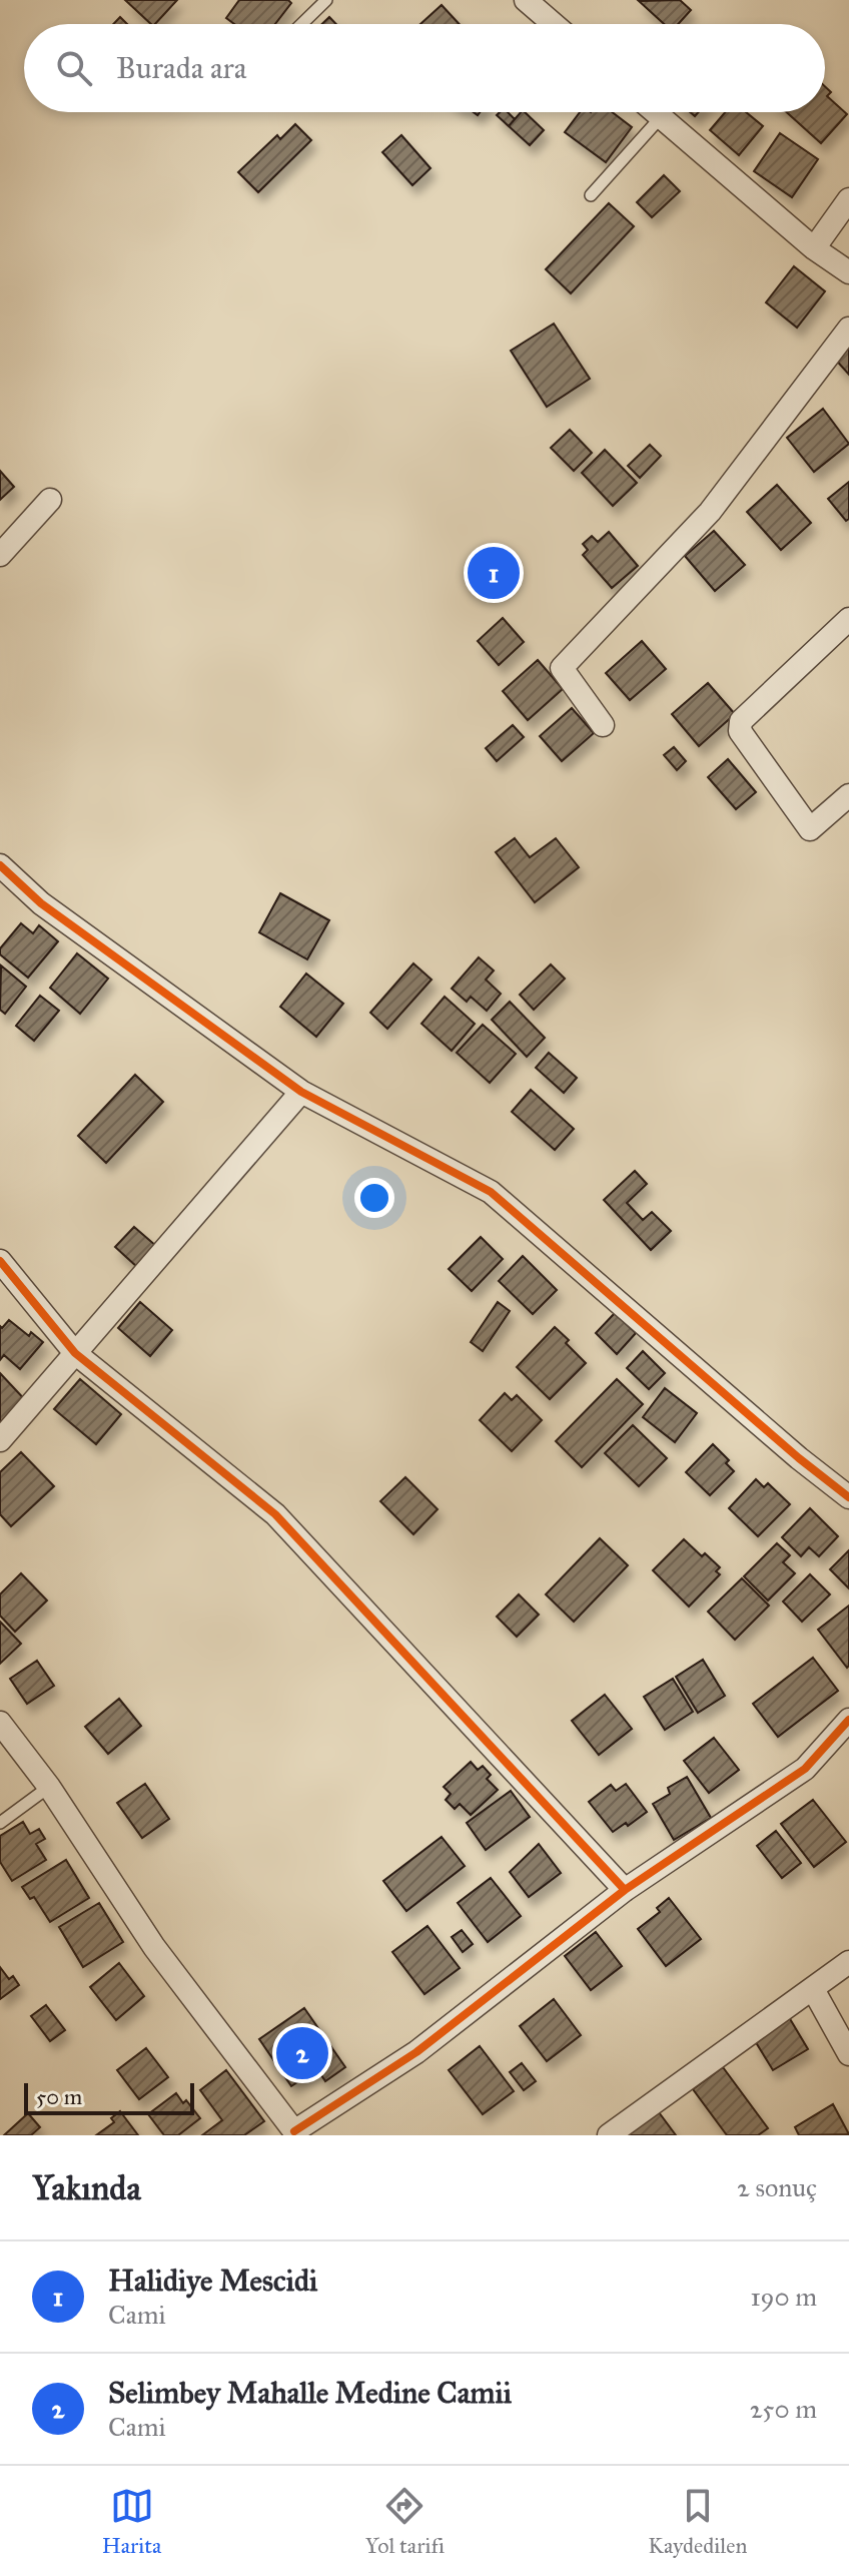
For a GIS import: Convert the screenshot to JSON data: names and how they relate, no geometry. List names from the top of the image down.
{
  "scale_bar": "50 m",
  "page": {
    "search": "Burada ara",
    "pins": ["1", "2"],
    "scale": "50 m",
    "heading": ["Yakında", "2 sonuç"],
    "list": [
      {
        "mark": "1",
        "name": "Halidiye Mescidi",
        "note": "Cami",
        "value": "190 m"
      },
      {
        "mark": "2",
        "name": "Selimbey Mahalle Medine Camii",
        "note": "Cami",
        "value": "250 m"
      }
    ],
    "nav": ["Harita", "Yol tarifi", "Kaydedilen"]
  }
}
